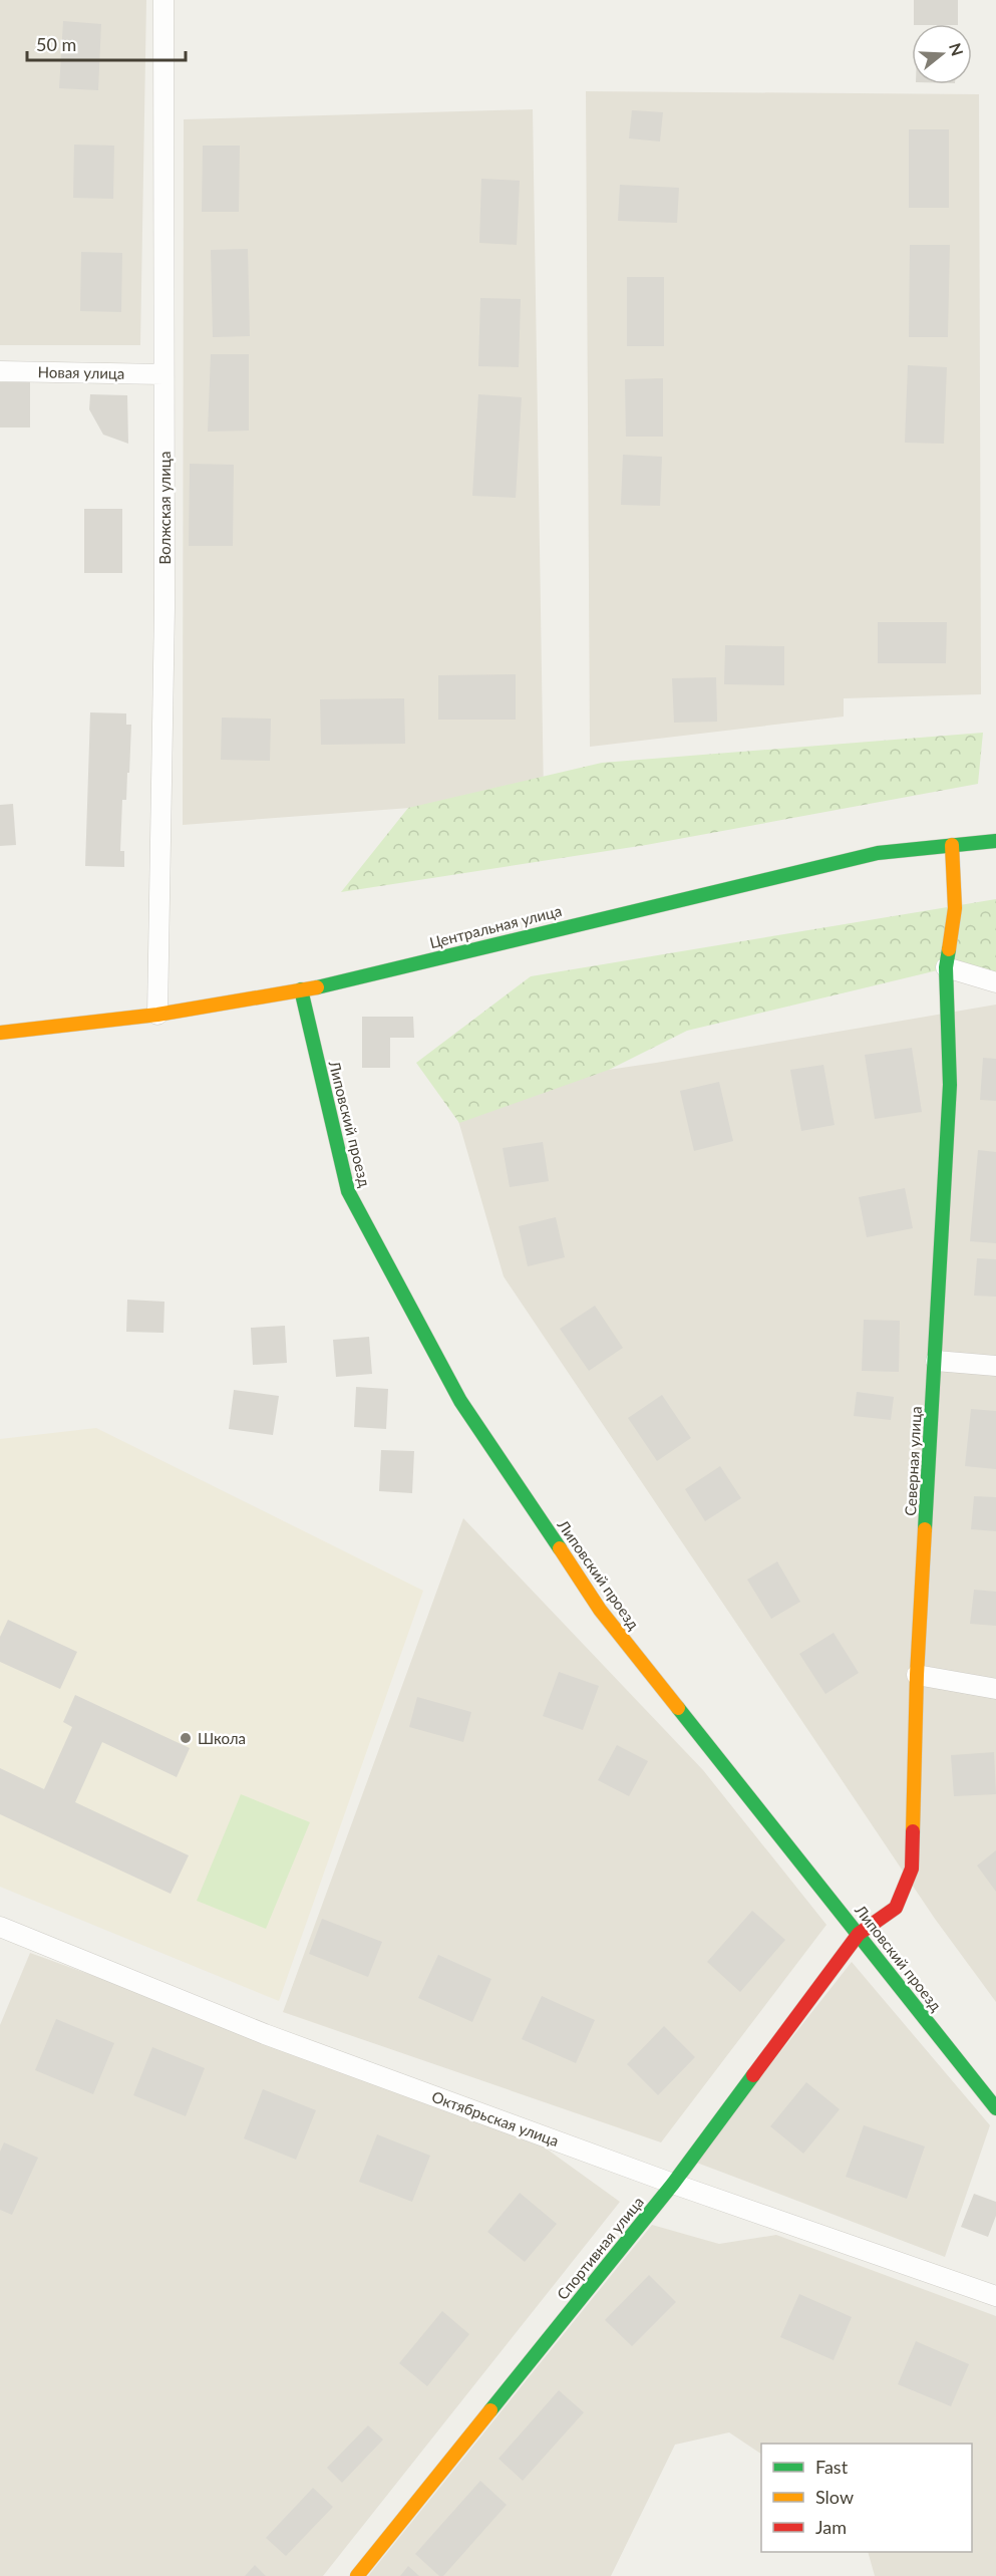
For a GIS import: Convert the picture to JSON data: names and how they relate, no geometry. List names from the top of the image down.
{
  "streets": {
    "street": [
      "Новая улица",
      "Волжская улица",
      "Центральная улица",
      "Липовский проезд",
      "Северная улица",
      "Октябрьская улица",
      "Спортивная улица"
    ]
  },
  "crossings": [
    ["Новая улица", "Волжская улица"],
    ["Волжская улица", "Центральная улица"],
    ["Центральная улица", "Липовский проезд"],
    ["Центральная улица", "Северная улица"],
    ["Липовский проезд", "Северная улица"],
    ["Липовский проезд", "Спортивная улица"],
    ["Северная улица", "Спортивная улица"],
    ["Октябрьская улица", "Спортивная улица"]
  ],
  "places": ["Школа"],
  "legend": ["Fast", "Slow", "Jam"],
  "scale_bar": "50 m",
  "north": "right"
}
